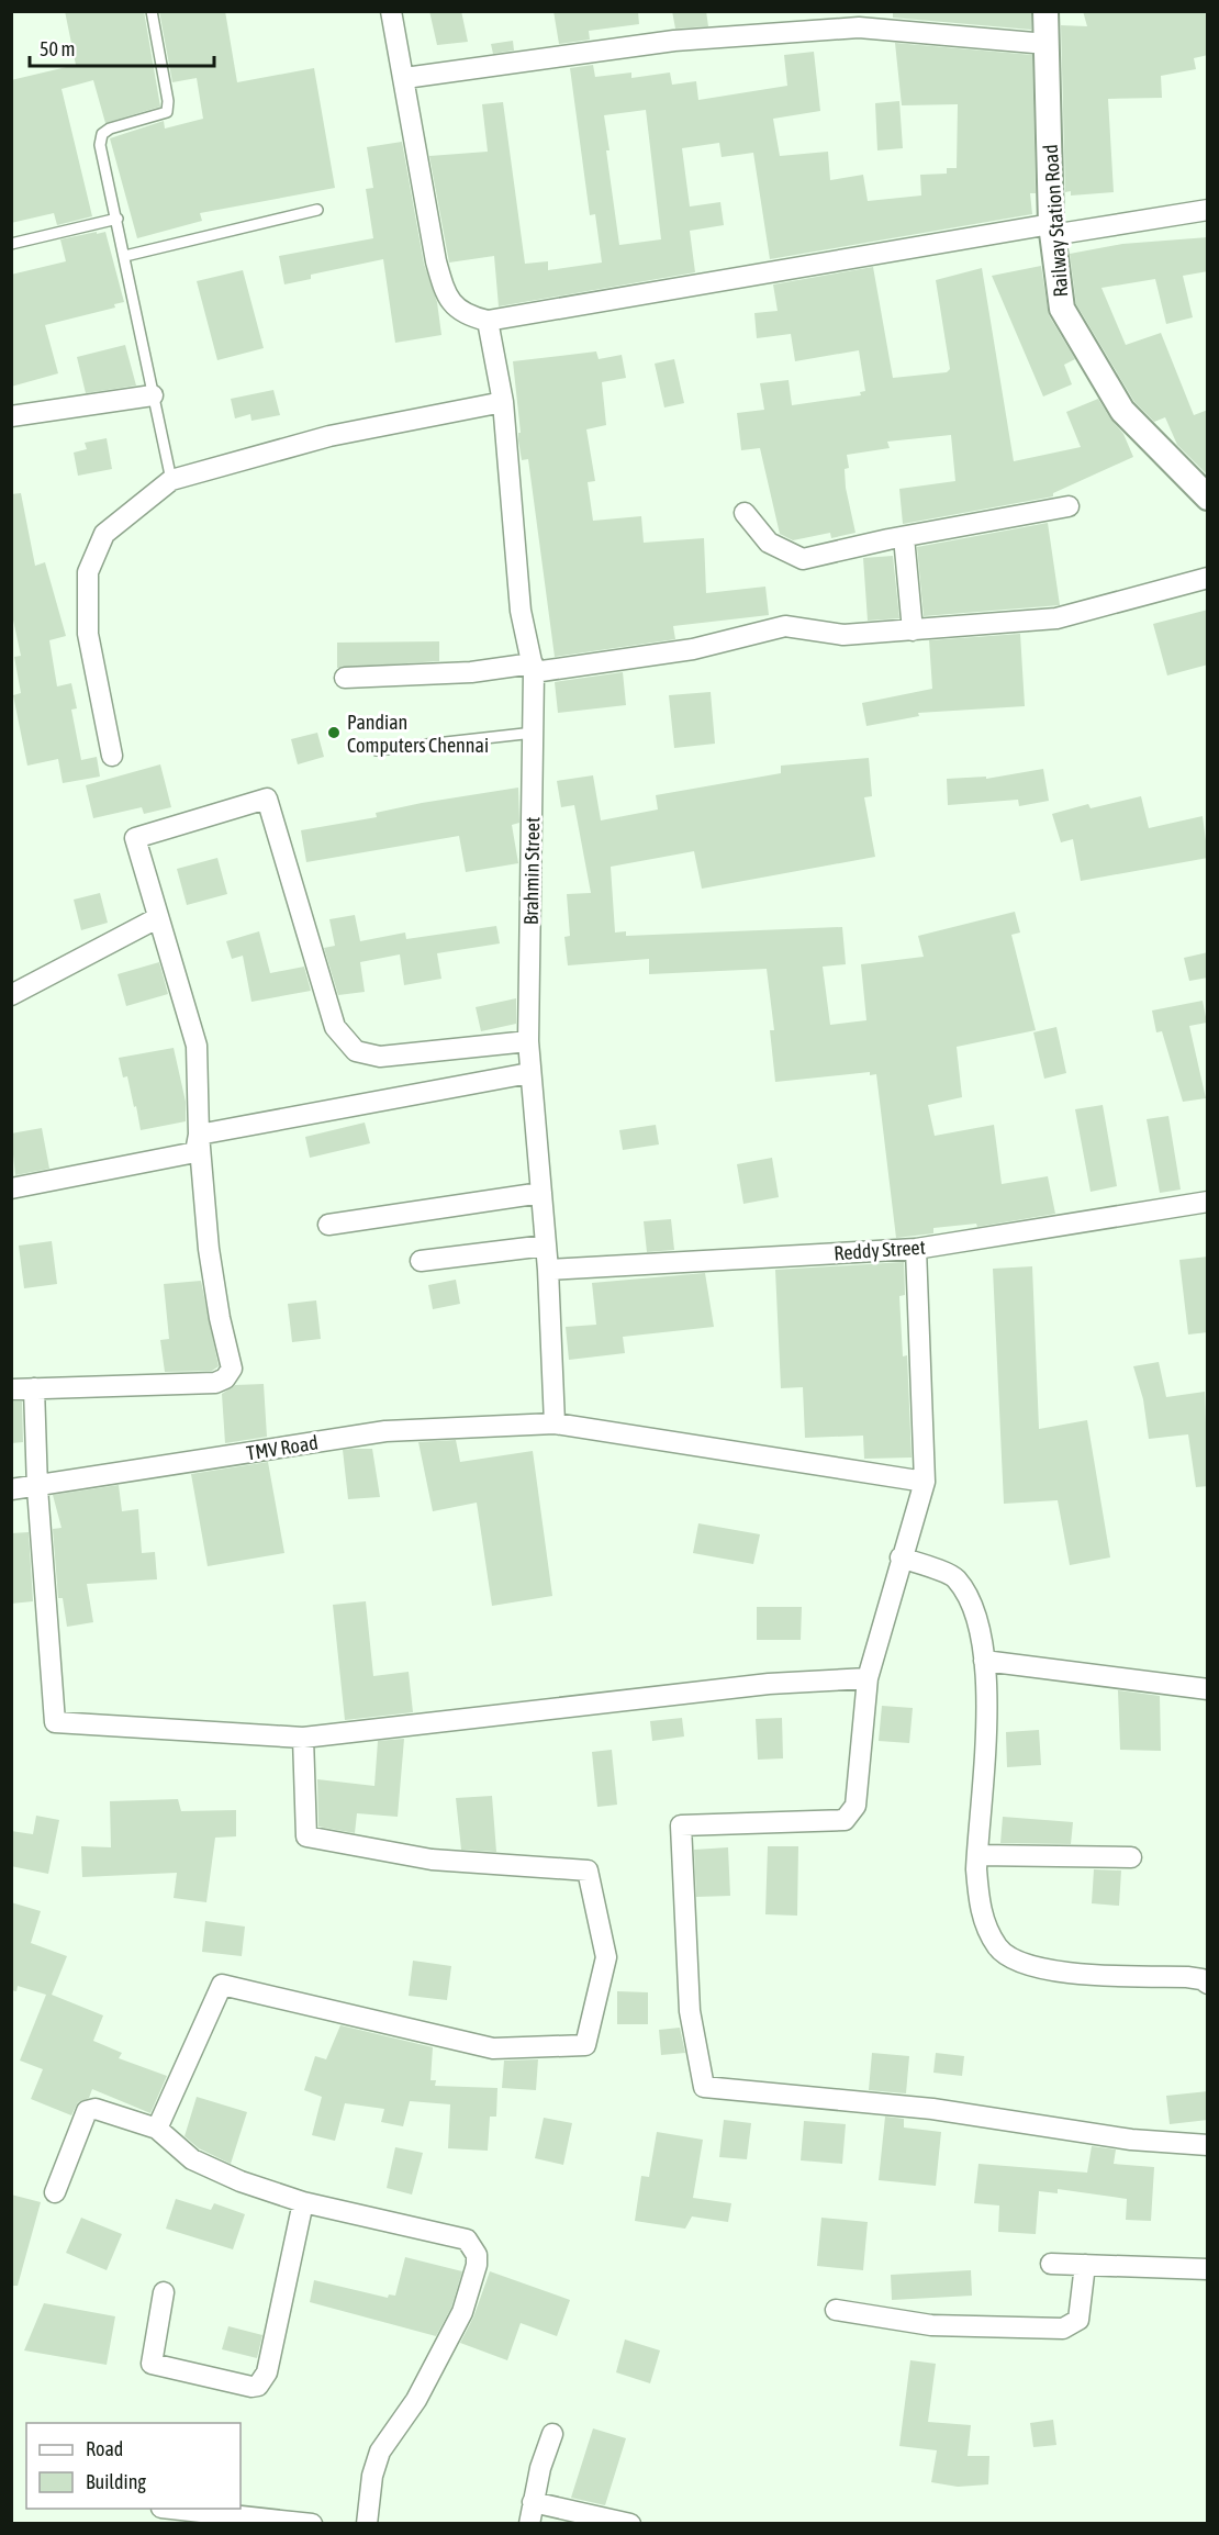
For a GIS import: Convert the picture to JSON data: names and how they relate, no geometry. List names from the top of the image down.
{
  "streets": {
    "street": [
      "Railway Station Road",
      "Brahmin Street",
      "Reddy Street",
      "TMV Road"
    ]
  },
  "crossings": [
    ["Brahmin Street", "Reddy Street"],
    ["Brahmin Street", "TMV Road"]
  ],
  "places": ["Pandian Computers Chennai"],
  "legend": ["Road", "Building"],
  "scale_bar": "50 m"
}
